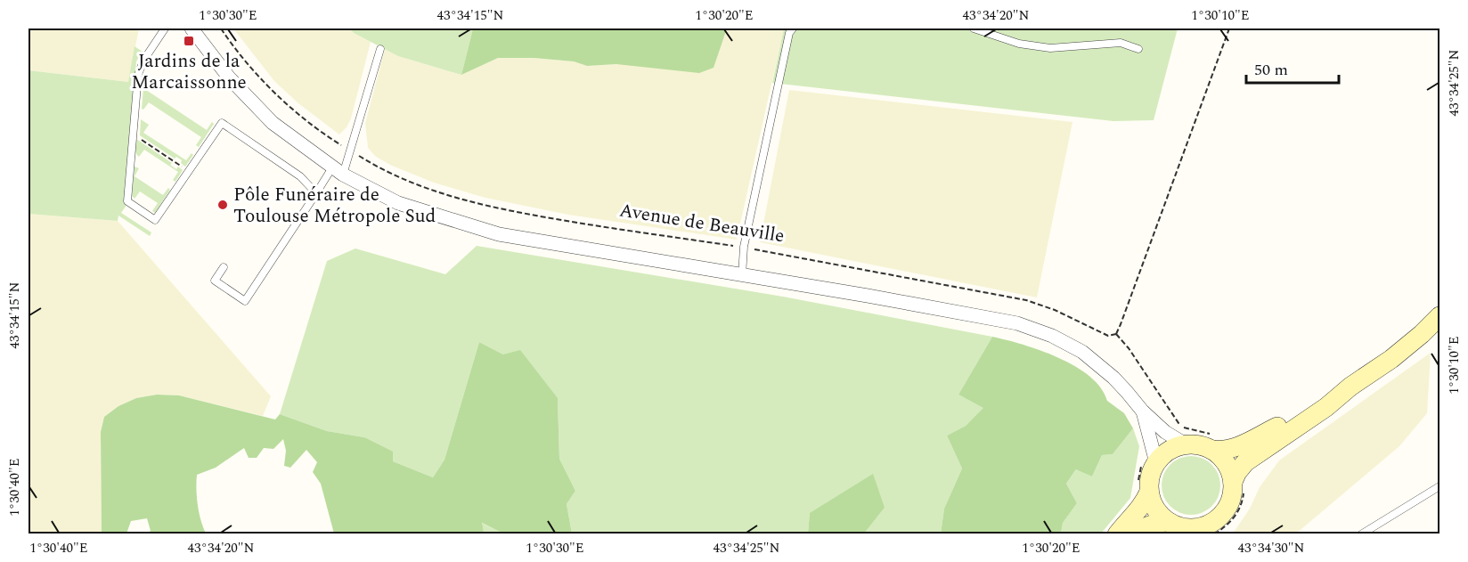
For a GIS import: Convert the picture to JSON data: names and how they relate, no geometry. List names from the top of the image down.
{
  "streets": {
    "path": ["Avenue de Beauville"]
  },
  "places": {
    "transit": ["Jardins de la Marcaissonne"],
    "other": ["Pôle Funéraire de Toulouse Métropole Sud"]
  },
  "scale_bar": "50 m",
  "coordinates": [
    "1°30'30\"E",
    "43°34'15\"N",
    "1°30'20\"E",
    "43°34'20\"N",
    "1°30'10\"E",
    "43°34'25\"N",
    "1°30'40\"E",
    "43°34'30\"N"
  ]
}
